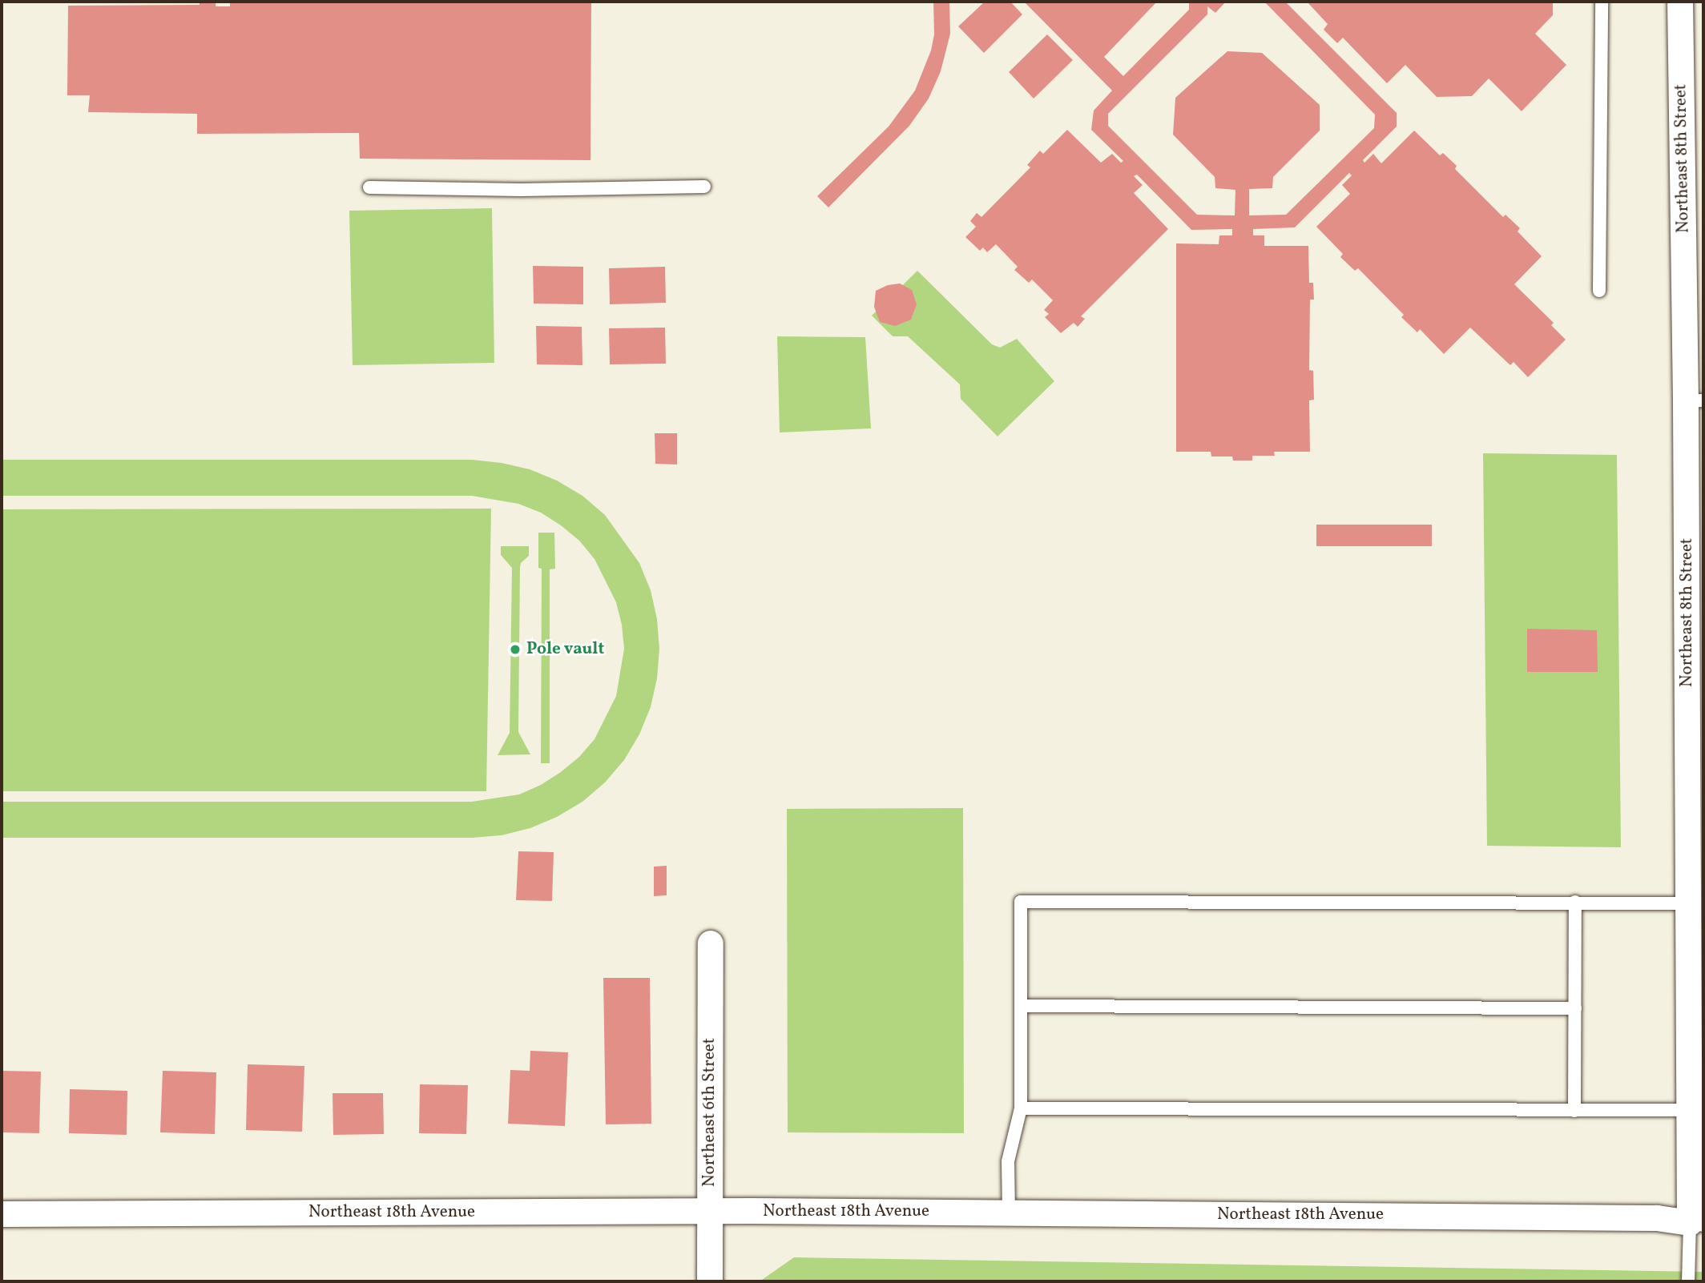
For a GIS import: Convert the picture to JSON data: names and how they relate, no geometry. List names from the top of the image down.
{
  "streets": {
    "street": ["Northeast 8th Street", "Northeast 6th Street", "Northeast 18th Avenue"]
  },
  "crossings": [
    ["Northeast 8th Street", "Northeast 18th Avenue"],
    ["Northeast 6th Street", "Northeast 18th Avenue"]
  ],
  "places": ["Pole vault"]
}
